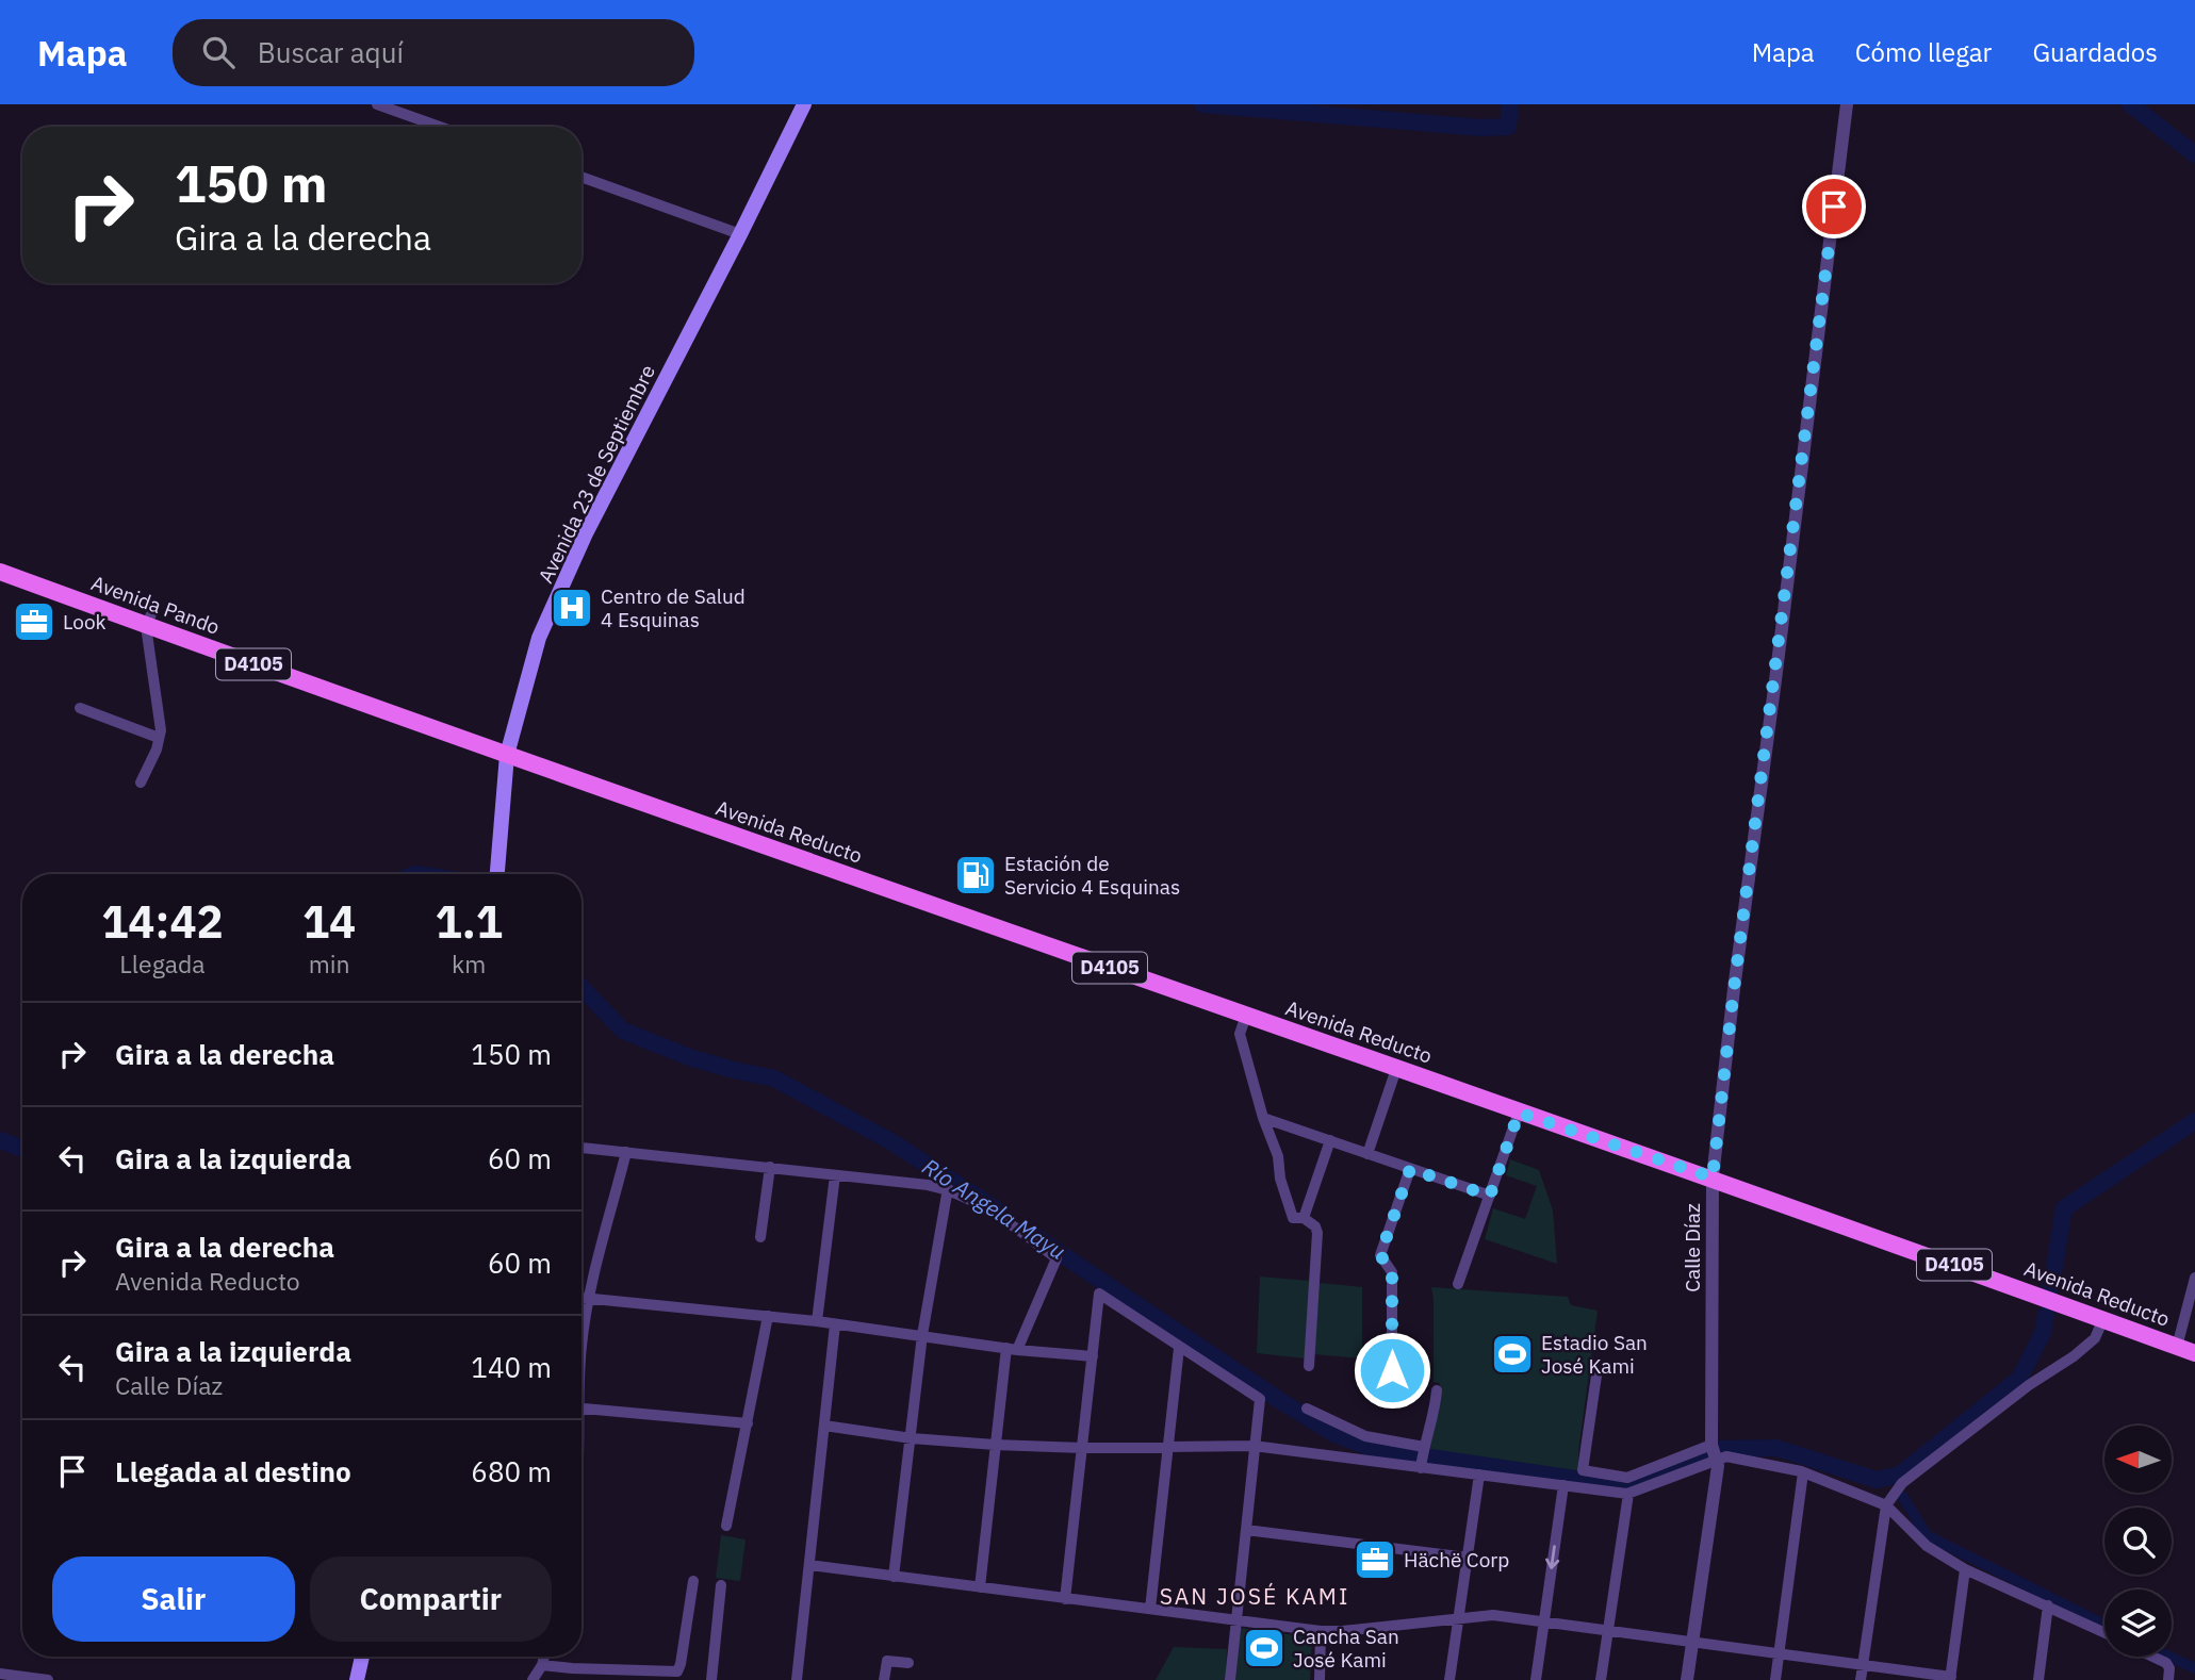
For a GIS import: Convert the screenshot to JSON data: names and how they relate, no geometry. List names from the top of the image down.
{
  "streets": {
    "main road": [
      "Avenida 23 de Septiembre",
      "Avenida Pando",
      "D4105",
      "Avenida Reducto"
    ],
    "street": ["Calle Díaz"]
  },
  "crossings": [
    ["Avenida 23 de Septiembre", "Avenida Pando"],
    ["Avenida 23 de Septiembre", "Avenida Reducto"],
    ["Avenida Pando", "Avenida Reducto"],
    ["Avenida Reducto", "Calle Díaz"]
  ],
  "districts": ["SAN JOSÉ KAMI"],
  "water": ["Río Angela Mayu"],
  "places": {
    "hospital": ["Centro de Salud 4 Esquinas"],
    "office": ["Look", "Hächë Corp"],
    "fuel station": ["Estación de Servicio 4 Esquinas"],
    "sports": ["Estadio San José Kami", "Cancha San José Kami"]
  },
  "north": "left",
  "page": {
    "header": "Mapa",
    "search": "Buscar aquí",
    "nav": ["Mapa", "Cómo llegar", "Guardados"],
    "turn": ["150 m", "Gira a la derecha"],
    "eta": [
      "14:42",
      "Llegada",
      "14",
      "min",
      "1.1",
      "km"
    ],
    "list": [
      {
        "name": "Gira a la derecha",
        "value": "150 m"
      },
      {
        "name": "Gira a la izquierda",
        "value": "60 m"
      },
      {
        "name": "Gira a la derecha",
        "note": "Avenida Reducto",
        "value": "60 m"
      },
      {
        "name": "Gira a la izquierda",
        "note": "Calle Díaz",
        "value": "140 m"
      },
      {
        "name": "Llegada al destino",
        "value": "680 m"
      }
    ],
    "buttons": ["Salir", "Compartir"]
  }
}
